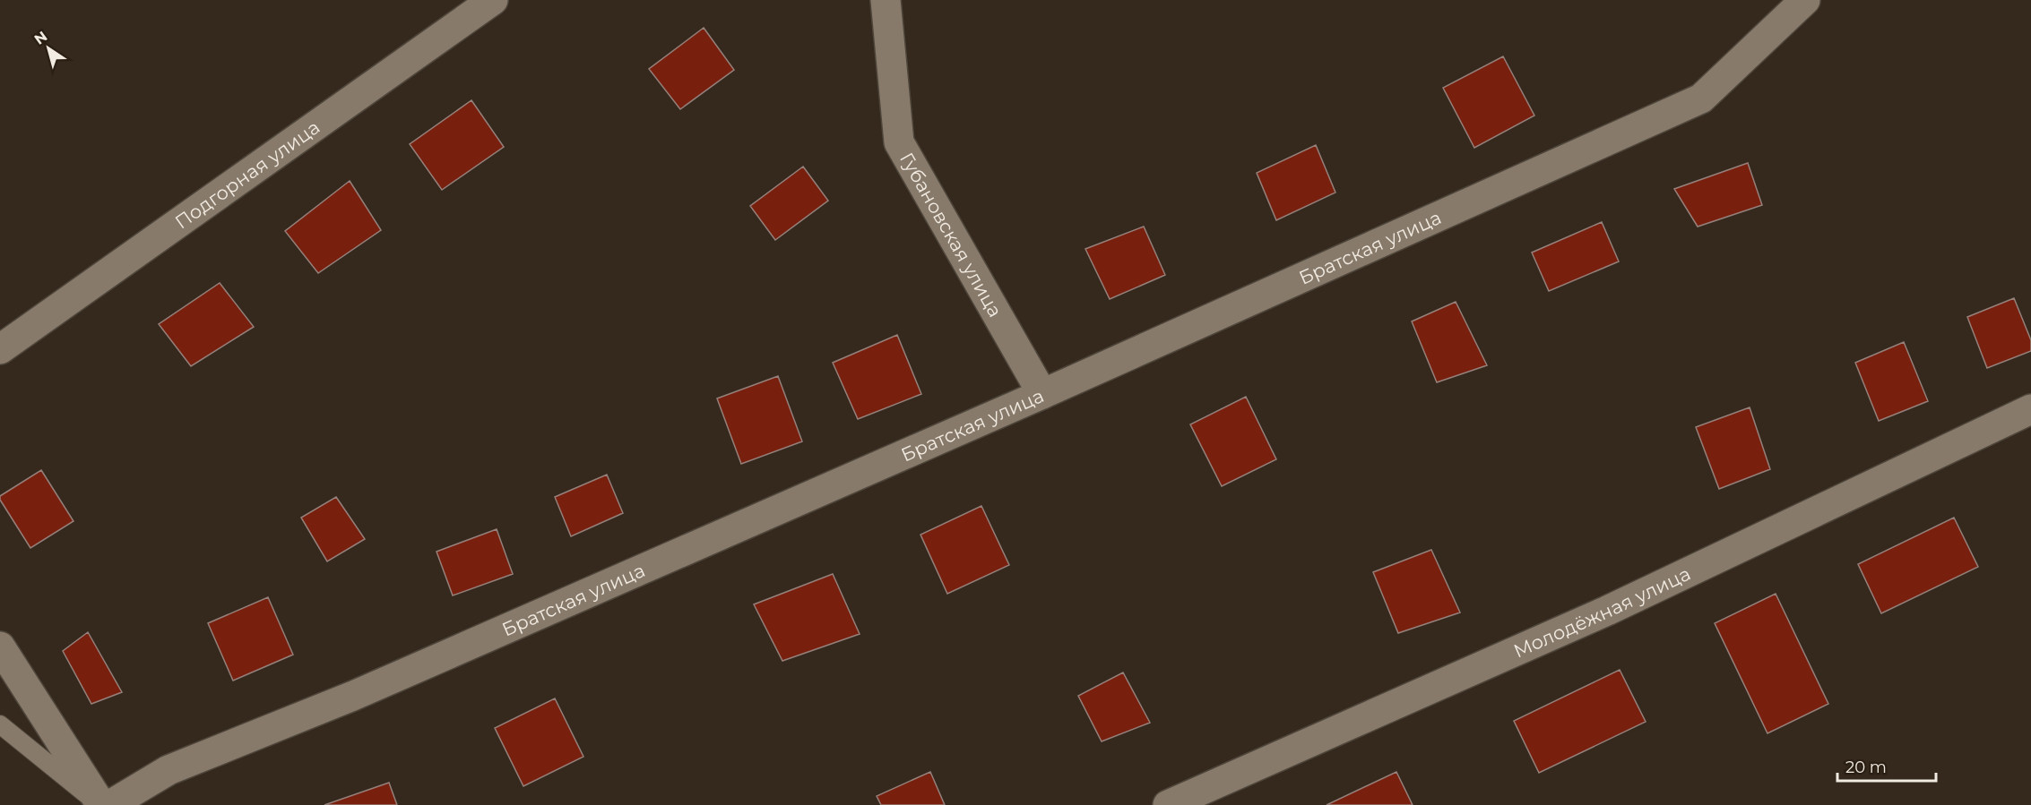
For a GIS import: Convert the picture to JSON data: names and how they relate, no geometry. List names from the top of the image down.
{
  "streets": {
    "street": [
      "Подгорная улица",
      "Губановская улица",
      "Братская улица",
      "Молодёжная улица"
    ]
  },
  "crossings": [
    ["Губановская улица", "Братская улица"]
  ],
  "scale_bar": "20 m",
  "north": "top left"
}
